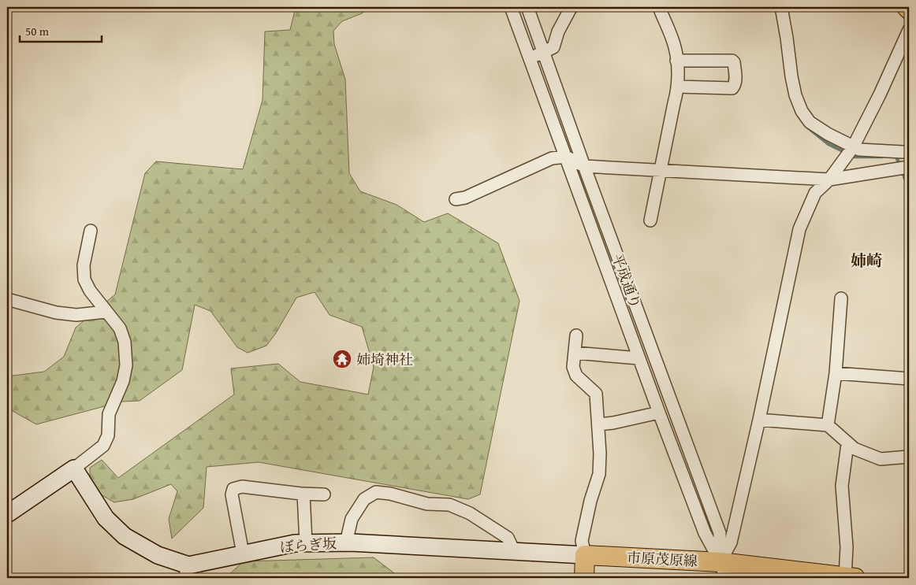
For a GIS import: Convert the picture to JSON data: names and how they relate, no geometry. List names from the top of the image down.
{
  "streets": {
    "main road": ["市原茂原線"],
    "street": ["平成通り", "ぼらぎ坂"]
  },
  "crossings": [
    ["平成通り", "市原茂原線"],
    ["ぼらぎ坂", "市原茂原線"]
  ],
  "districts": ["姉崎"],
  "places": {
    "temple": ["姉埼神社"]
  },
  "scale_bar": "50 m"
}
